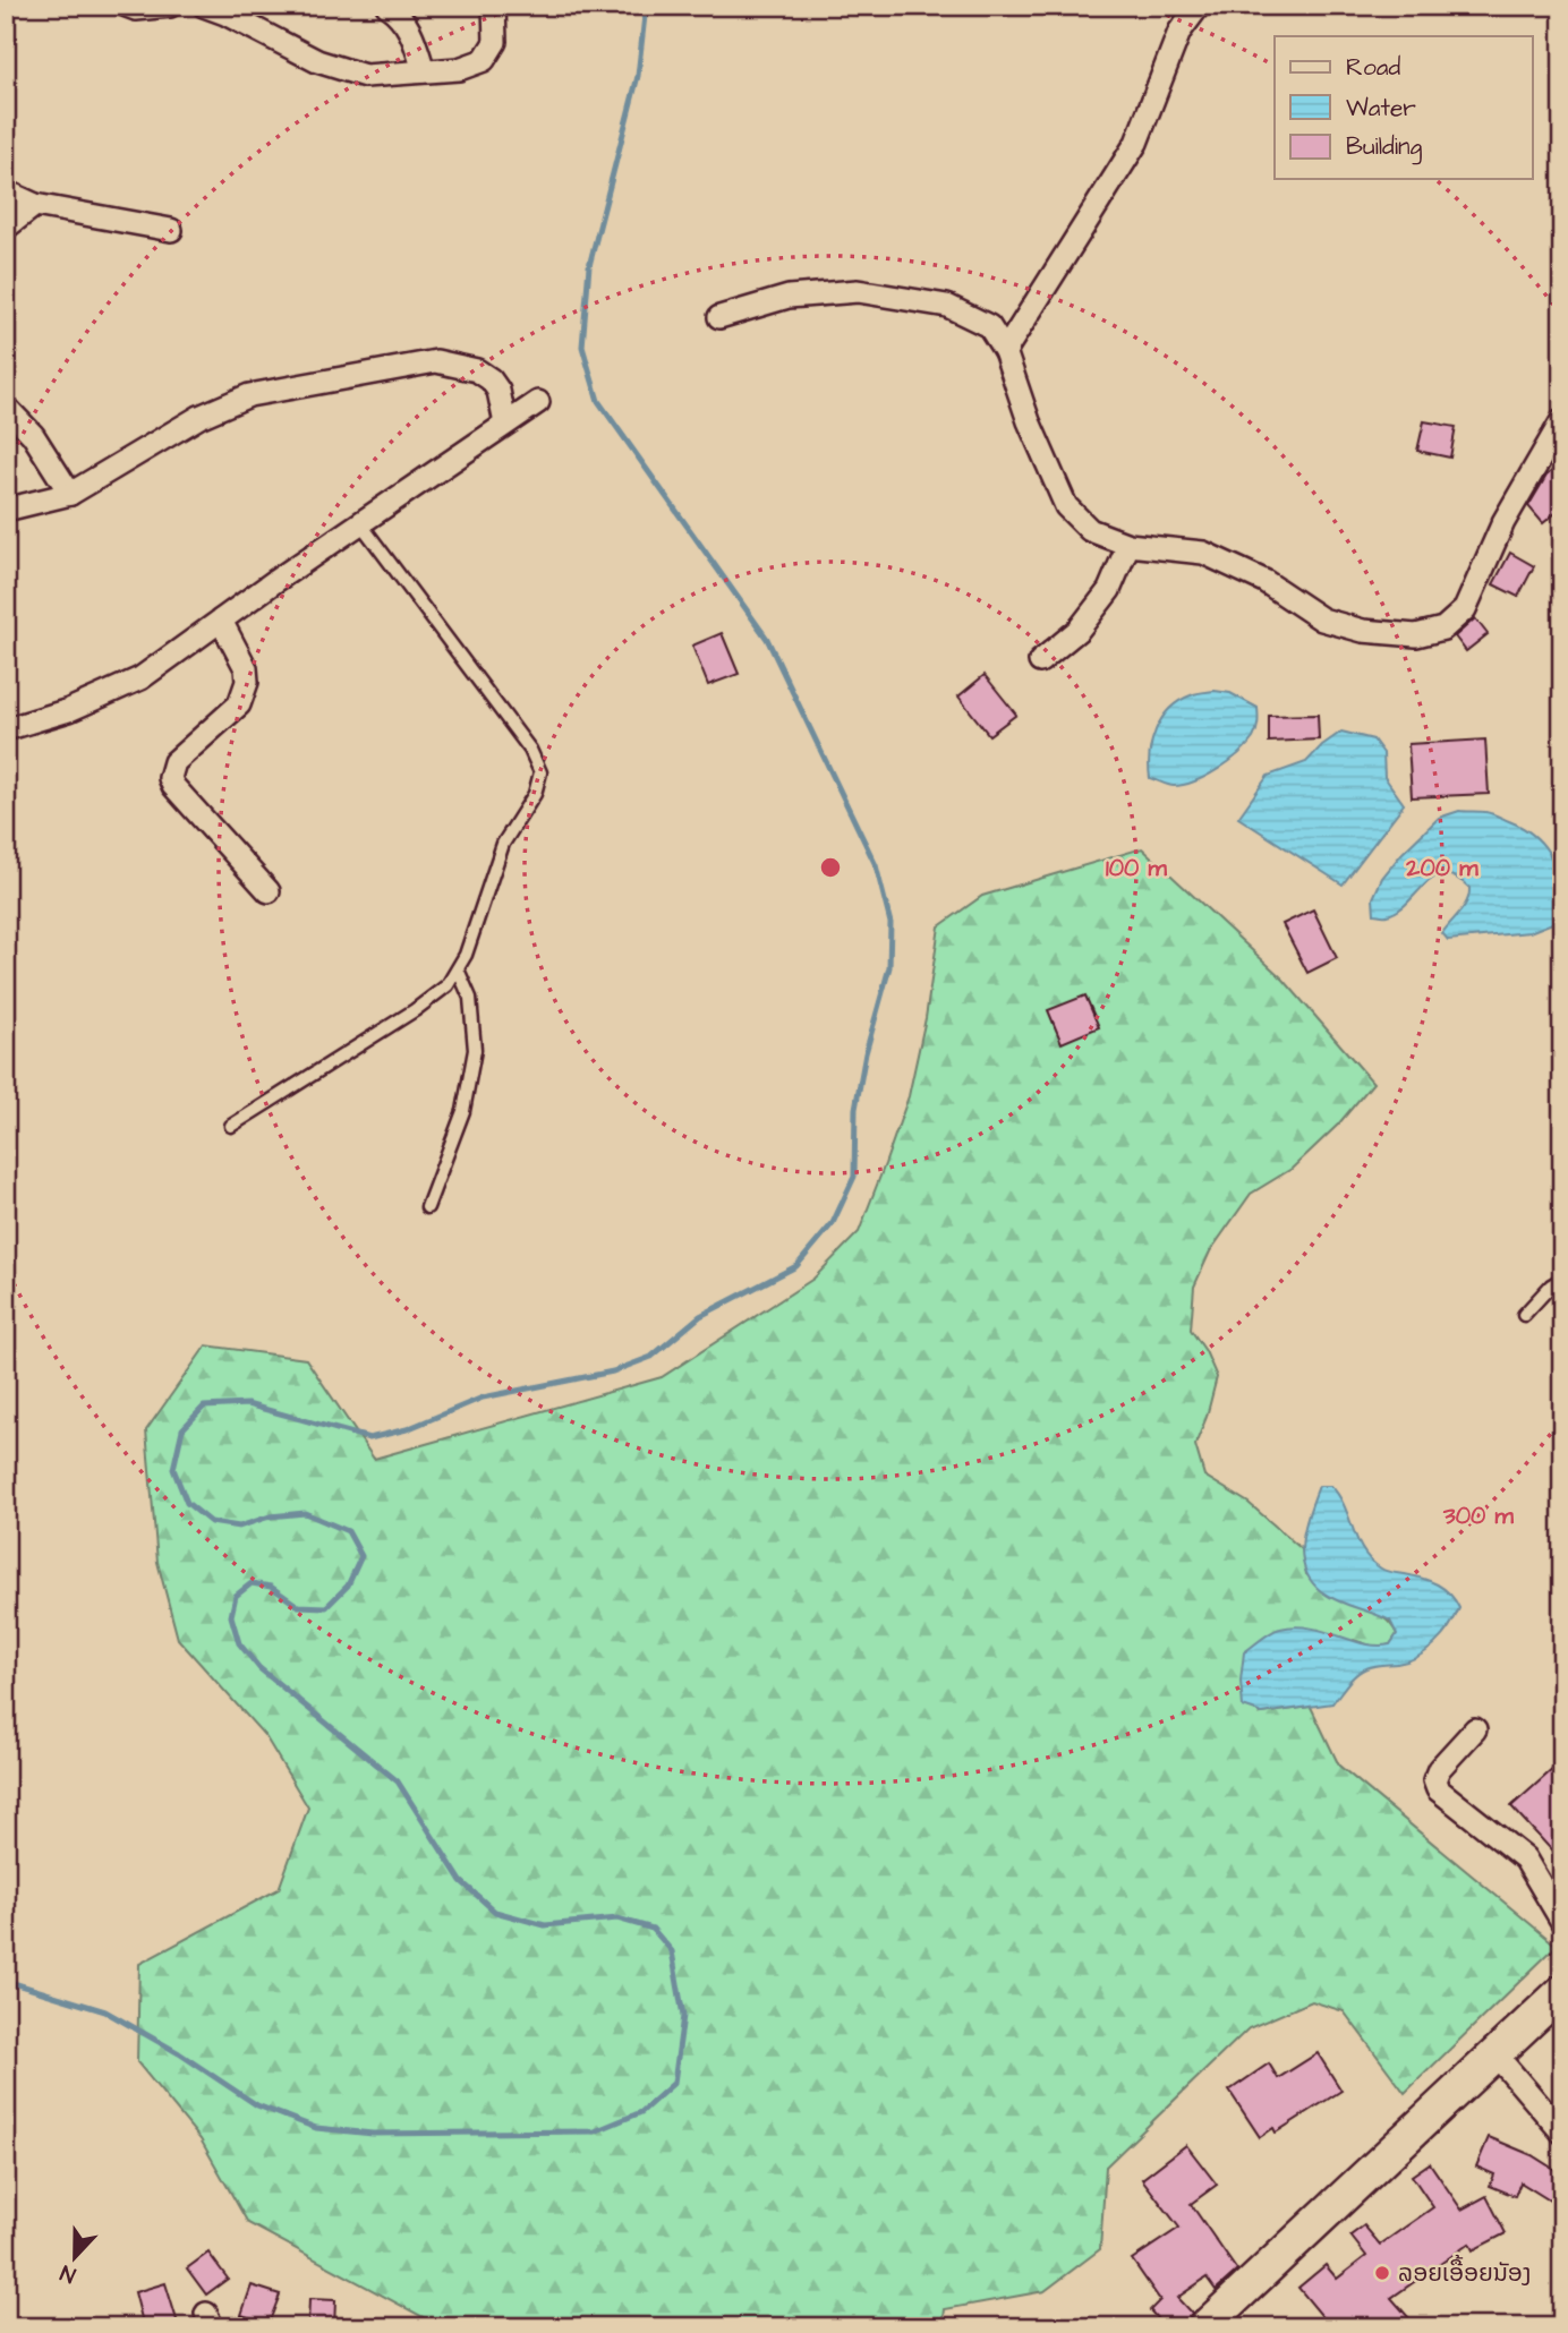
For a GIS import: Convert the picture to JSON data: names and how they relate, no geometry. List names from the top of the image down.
{
  "places": ["ລອຍເອື້ອຍນັອງ"],
  "legend": ["Road", "Water", "Building"],
  "north": "bottom",
  "rings": ["100 m", "200 m", "300 m"]
}
